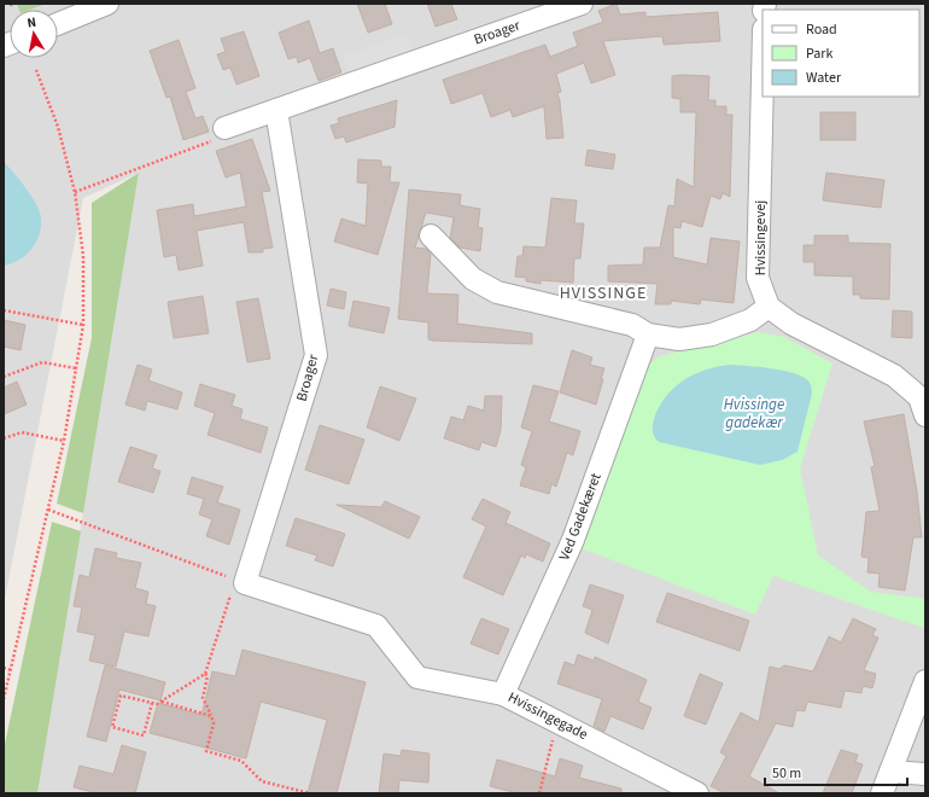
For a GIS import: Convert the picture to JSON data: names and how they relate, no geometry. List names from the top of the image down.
{
  "streets": {
    "street": [
      "Broager",
      "Hvissingevej",
      "Ved Gadekæret",
      "Hvissingegade"
    ]
  },
  "crossings": [
    ["Broager", "Hvissingegade"],
    ["Ved Gadekæret", "Hvissingegade"]
  ],
  "districts": ["HVISSINGE"],
  "water": ["Hvissinge gadekær"],
  "legend": ["Road", "Park", "Water"],
  "scale_bar": "50 m",
  "north": "top"
}
